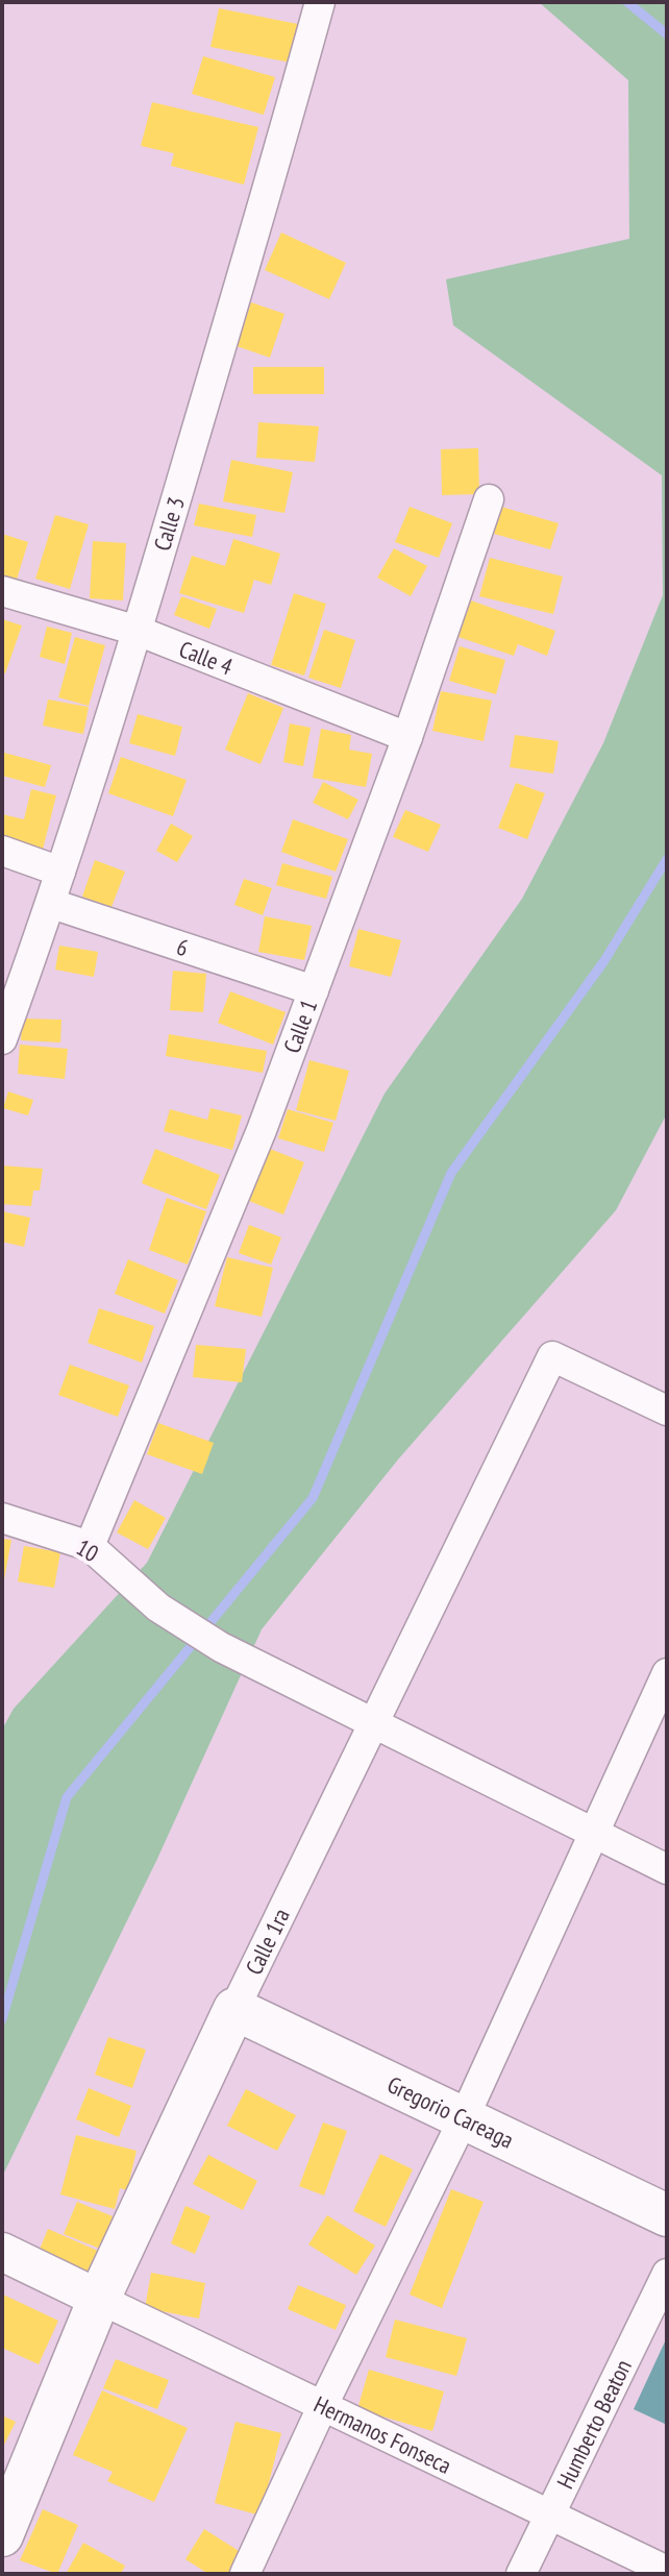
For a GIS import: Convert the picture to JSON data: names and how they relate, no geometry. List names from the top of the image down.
{
  "streets": {
    "main road": ["Calle 1ra", "Gregorio Careaga"],
    "street": [
      "Calle 3",
      "Calle 4",
      "6",
      "Calle 1",
      "10",
      "Humberto Beaton",
      "Hermanos Fonseca"
    ]
  },
  "crossings": [
    ["Calle 3", "Calle 4"],
    ["Calle 3", "6"],
    ["Calle 4", "Calle 1"],
    ["6", "Calle 1"],
    ["Calle 1", "10"],
    ["10", "Calle 1ra"],
    ["Calle 1ra", "Gregorio Careaga"],
    ["Calle 1ra", "Hermanos Fonseca"],
    ["Humberto Beaton", "Hermanos Fonseca"]
  ]
}
